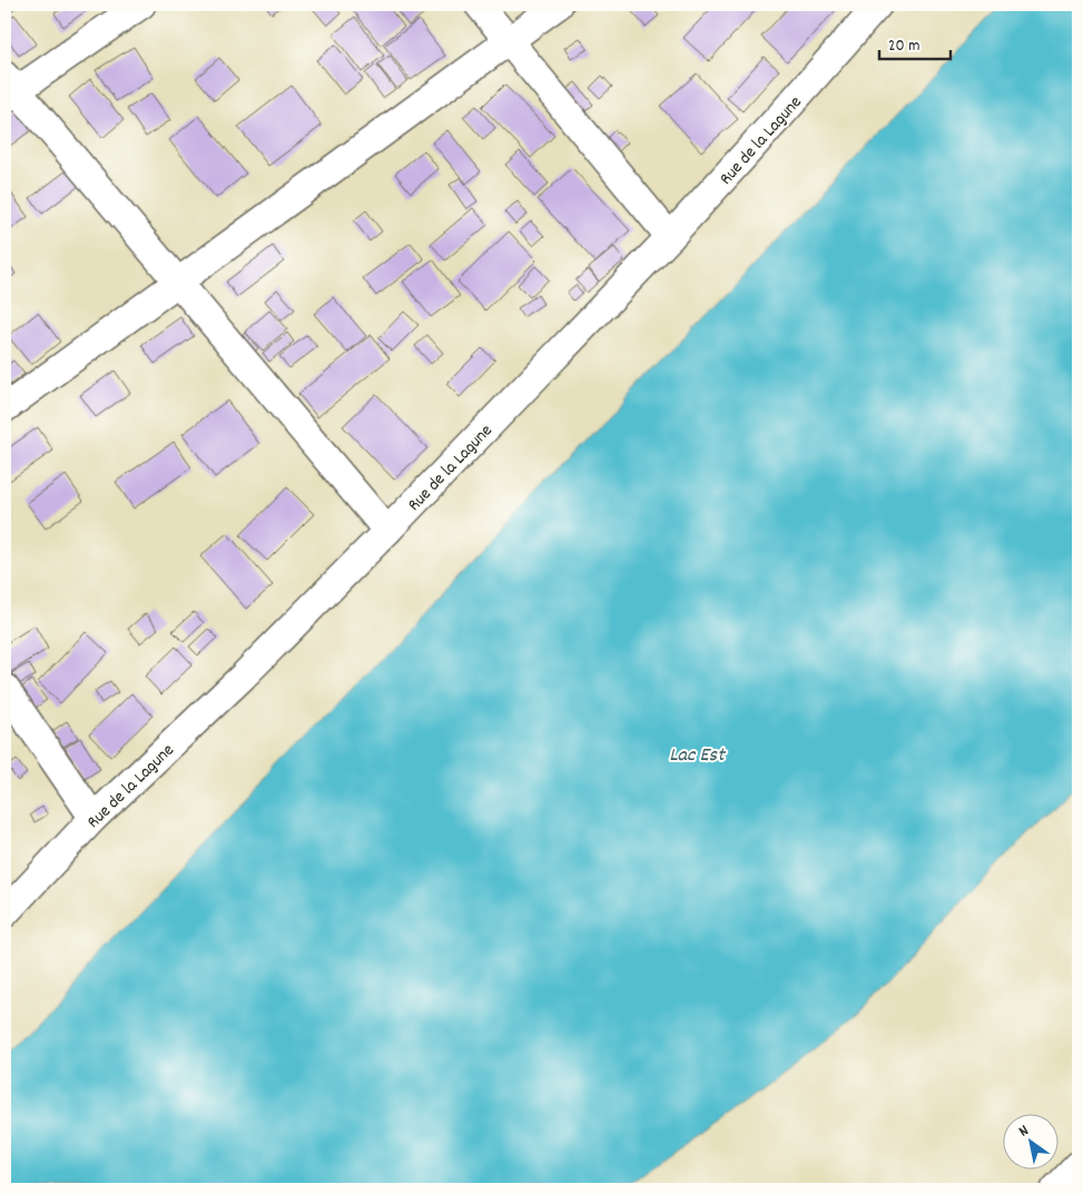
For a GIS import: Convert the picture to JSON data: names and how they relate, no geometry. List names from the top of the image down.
{
  "streets": {
    "street": ["Rue de la Lagune"]
  },
  "water": ["Lac Est"],
  "scale_bar": "20 m",
  "north": "top left"
}
